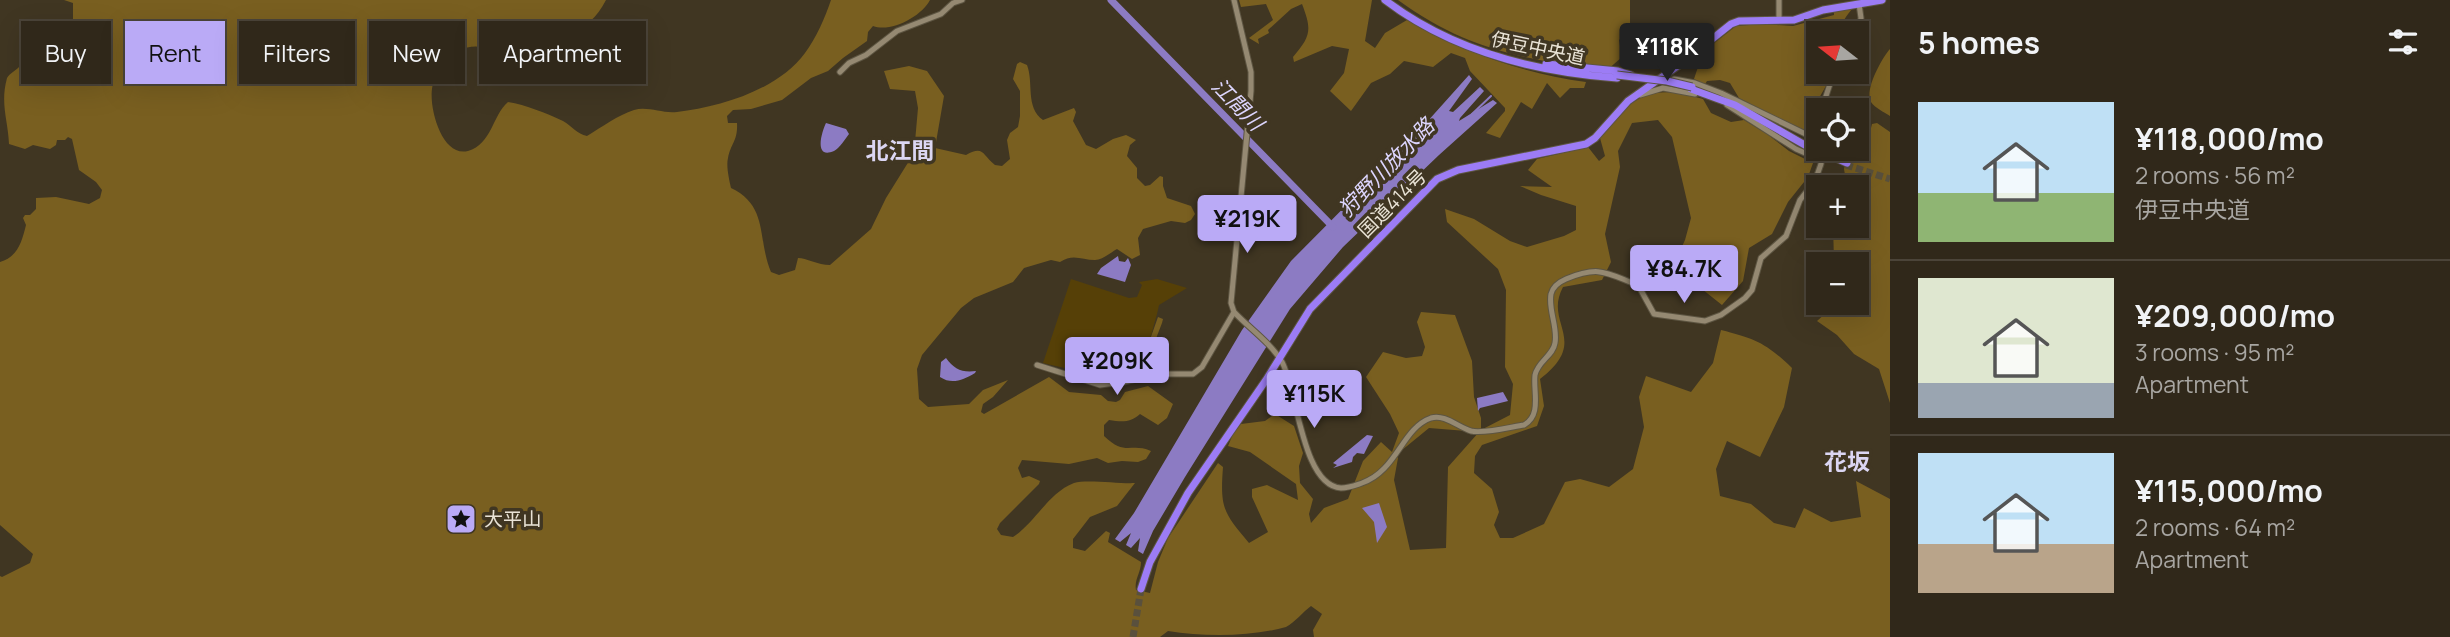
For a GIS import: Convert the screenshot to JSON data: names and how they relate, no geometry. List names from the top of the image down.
{
  "streets": {
    "highway": ["伊豆中央道", "国道414号"]
  },
  "districts": ["北江間", "花坂"],
  "water": ["江間川", "狩野川放水路"],
  "places": {
    "place": ["大平山"]
  },
  "north": "left",
  "page": {
    "heading": "5 homes",
    "map_buttons": ["+", "−"],
    "chip": [
      "Buy",
      "Rent",
      "Filters",
      "New",
      "Apartment"
    ],
    "price": [
      "¥118K",
      "¥219K",
      "¥84.7K",
      "¥209K",
      "¥115K"
    ],
    "list": [
      {
        "name": "¥118,000/mo",
        "note": "2 rooms · 56 m² · 伊豆中央道"
      },
      {
        "name": "¥209,000/mo",
        "note": "3 rooms · 95 m² · Apartment"
      },
      {
        "name": "¥115,000/mo",
        "note": "2 rooms · 64 m² · Apartment"
      }
    ]
  }
}
